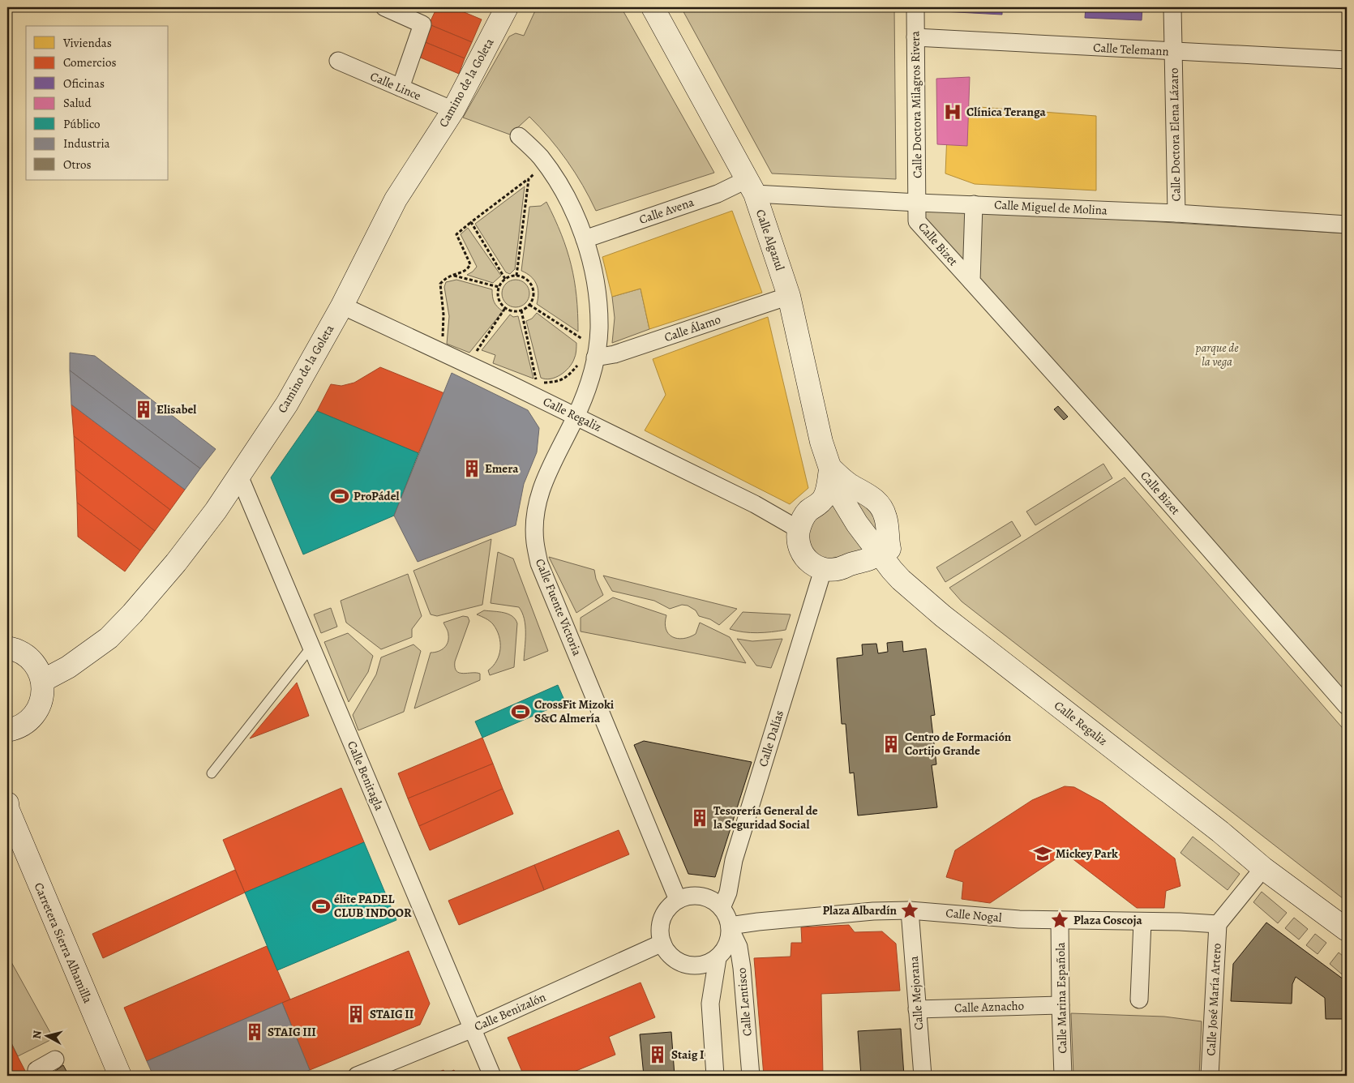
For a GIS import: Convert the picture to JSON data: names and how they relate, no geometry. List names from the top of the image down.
{
  "streets": {
    "street": [
      "Calle Telemann",
      "Camino de la Goleta",
      "Calle Lince",
      "Calle Doctora Milagros Rivera",
      "Calle Doctora Elena Lázaro",
      "Calle Miguel de Molina",
      "Calle Avena",
      "Calle Algazul",
      "Calle Bizet",
      "Calle Álamo",
      "Calle Regaliz",
      "Calle Fuente Victoria",
      "Calle Dalías",
      "Calle Benitagla",
      "Calle Nogal",
      "Carretera Sierra Alhamilla",
      "Calle Mejorana",
      "Calle Marina Española",
      "Calle José María Artero",
      "Calle Lentisco",
      "Calle Aznacho",
      "Calle Benizalón"
    ]
  },
  "crossings": [
    ["Calle Telemann", "Calle Doctora Milagros Rivera"],
    ["Calle Telemann", "Calle Doctora Elena Lázaro"],
    ["Camino de la Goleta", "Calle Lince"],
    ["Camino de la Goleta", "Calle Regaliz"],
    ["Camino de la Goleta", "Calle Benitagla"],
    ["Calle Doctora Milagros Rivera", "Calle Miguel de Molina"],
    ["Calle Doctora Milagros Rivera", "Calle Bizet"],
    ["Calle Doctora Elena Lázaro", "Calle Miguel de Molina"],
    ["Calle Miguel de Molina", "Calle Avena"],
    ["Calle Miguel de Molina", "Calle Algazul"],
    ["Calle Miguel de Molina", "Calle Bizet"],
    ["Calle Avena", "Calle Algazul"],
    ["Calle Avena", "Calle Fuente Victoria"],
    ["Calle Algazul", "Calle Álamo"],
    ["Calle Algazul", "Calle Regaliz"],
    ["Calle Álamo", "Calle Fuente Victoria"],
    ["Calle Regaliz", "Calle Fuente Victoria"],
    ["Calle Fuente Victoria", "Calle Dalías"],
    ["Calle Fuente Victoria", "Calle Nogal"],
    ["Calle Fuente Victoria", "Calle Lentisco"],
    ["Calle Fuente Victoria", "Calle Benizalón"],
    ["Calle Dalías", "Calle Nogal"],
    ["Calle Dalías", "Calle Lentisco"],
    ["Calle Dalías", "Calle Benizalón"],
    ["Calle Benitagla", "Calle Benizalón"],
    ["Calle Nogal", "Calle Mejorana"],
    ["Calle Nogal", "Calle Marina Española"],
    ["Calle Nogal", "Calle José María Artero"],
    ["Calle Nogal", "Calle Lentisco"],
    ["Calle Nogal", "Calle Benizalón"],
    ["Calle Mejorana", "Calle Aznacho"],
    ["Calle Marina Española", "Calle Aznacho"],
    ["Calle Lentisco", "Calle Benizalón"]
  ],
  "parks": ["parque de la vega"],
  "places": {
    "hospital": ["Clínica Teranga"],
    "building": [
      "Elisabel",
      "Emera",
      "Centro de Formación Cortijo Grande",
      "Tesorería General de la Seguridad Social",
      "STAIG II",
      "STAIG III",
      "Staig I"
    ],
    "sports": ["ProPádel", "CrossFit Mizoki S&C Almería", "élite PADEL CLUB INDOOR"],
    "school or university": ["Mickey Park"],
    "place": ["Plaza Albardín", "Plaza Coscoja"]
  },
  "legend": [
    "Viviendas",
    "Comercios",
    "Oficinas",
    "Salud",
    "Público",
    "Industria",
    "Otros"
  ],
  "north": "left"
}
